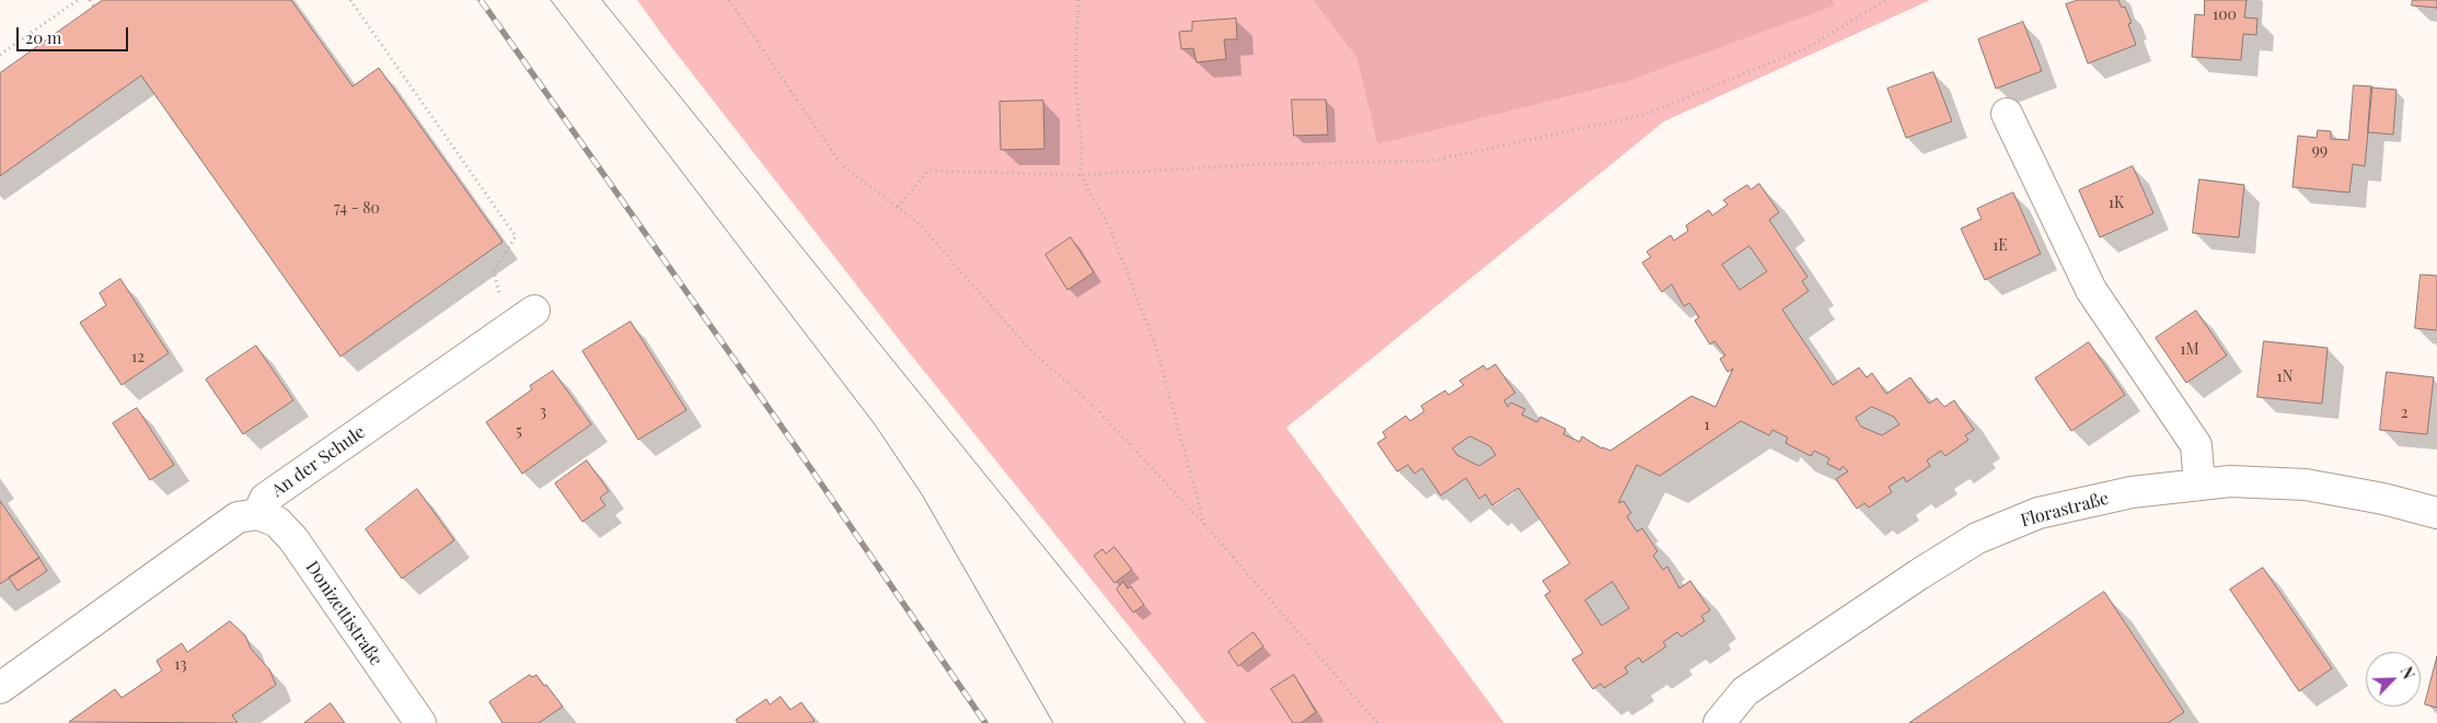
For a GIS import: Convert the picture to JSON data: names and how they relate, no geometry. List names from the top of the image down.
{
  "streets": {
    "street": ["An der Schule", "Florastraße", "Donizettistraße"]
  },
  "crossings": [
    ["An der Schule", "Donizettistraße"]
  ],
  "house_numbers": [
    "100",
    "99",
    "1K",
    "74 - 80",
    "1E",
    "1M",
    "12",
    "1N",
    "3",
    "2",
    "1",
    "5",
    "13"
  ],
  "scale_bar": "20 m",
  "north": "top right"
}
